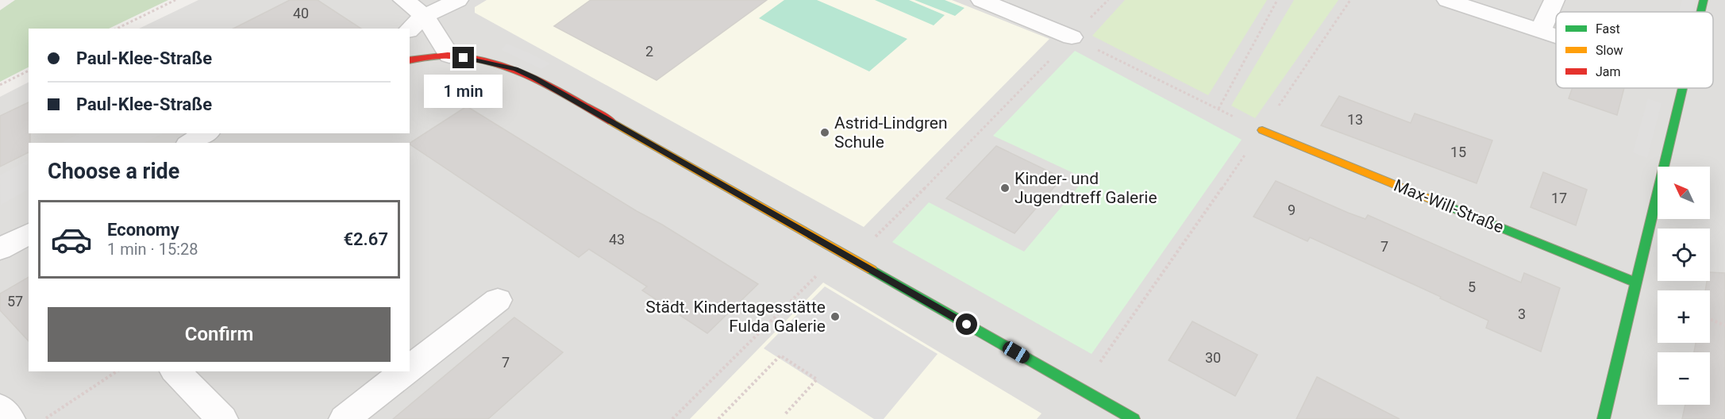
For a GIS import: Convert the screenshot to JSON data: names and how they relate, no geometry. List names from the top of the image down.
{
  "streets": {
    "street": ["Max-Will-Straße"]
  },
  "places": ["Astrid-Lindgren Schule", "Kinder- und Jugendtreff Galerie", "Städt. Kindertagesstätte Fulda Galerie"],
  "house_numbers": [
    "40",
    "2",
    "13",
    "15",
    "17",
    "9",
    "43",
    "7",
    "5",
    "57",
    "3",
    "30",
    "7"
  ],
  "legend": ["Fast", "Slow", "Jam"],
  "north": "top left",
  "page": {
    "banner": ["Paul-Klee-Straße", "Paul-Klee-Straße"],
    "bubble": "1 min",
    "heading": "Choose a ride",
    "map_buttons": ["+", "−"],
    "list": [
      {
        "name": "Economy",
        "note": "1 min · 15:28",
        "value": "€2.67"
      }
    ],
    "buttons": "Confirm"
  }
}
